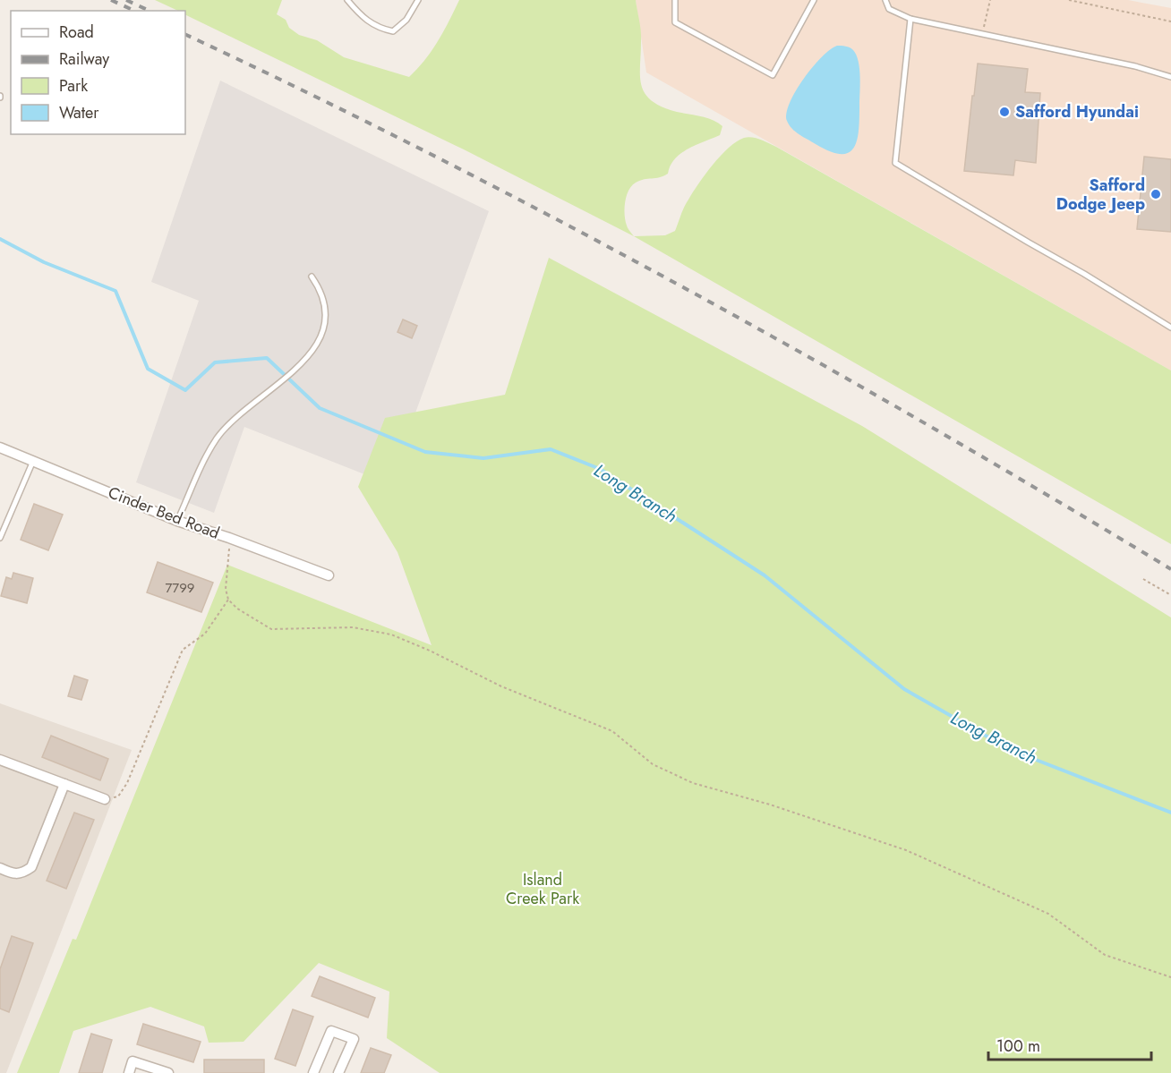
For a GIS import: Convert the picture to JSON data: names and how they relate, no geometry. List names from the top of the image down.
{
  "streets": {
    "street": ["Cinder Bed Road"]
  },
  "water": ["Long Branch"],
  "parks": ["Island Creek Park"],
  "places": ["Safford Hyundai", "Safford Dodge Jeep"],
  "house_numbers": ["7799"],
  "legend": [
    "Road",
    "Railway",
    "Park",
    "Water"
  ],
  "scale_bar": "100 m"
}
